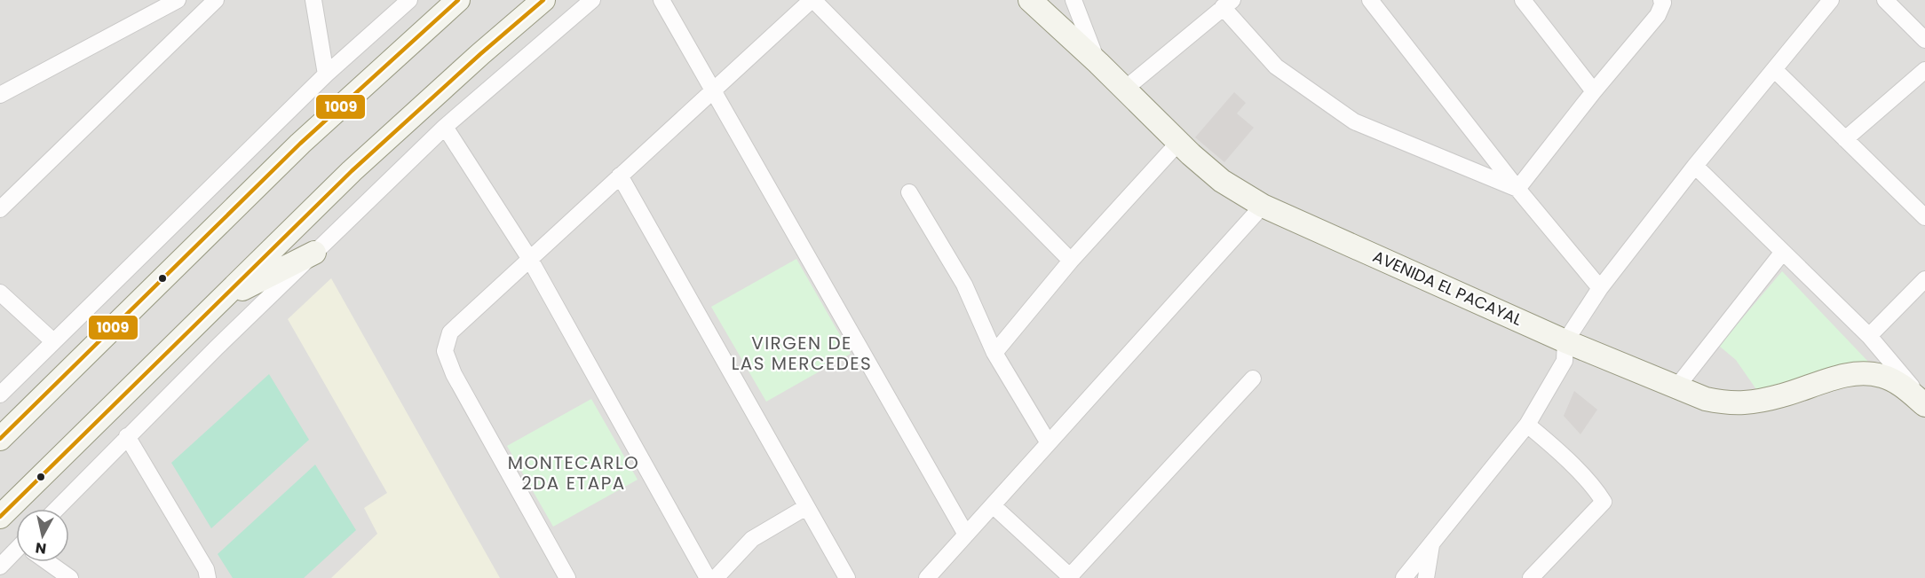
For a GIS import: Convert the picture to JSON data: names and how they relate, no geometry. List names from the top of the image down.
{
  "streets": {
    "street": ["AVENIDA EL PACAYAL"]
  },
  "districts": ["VIRGEN DE LAS MERCEDES", "MONTECARLO 2DA ETAPA"],
  "lines": ["transit line 1009"],
  "north": "bottom"
}
